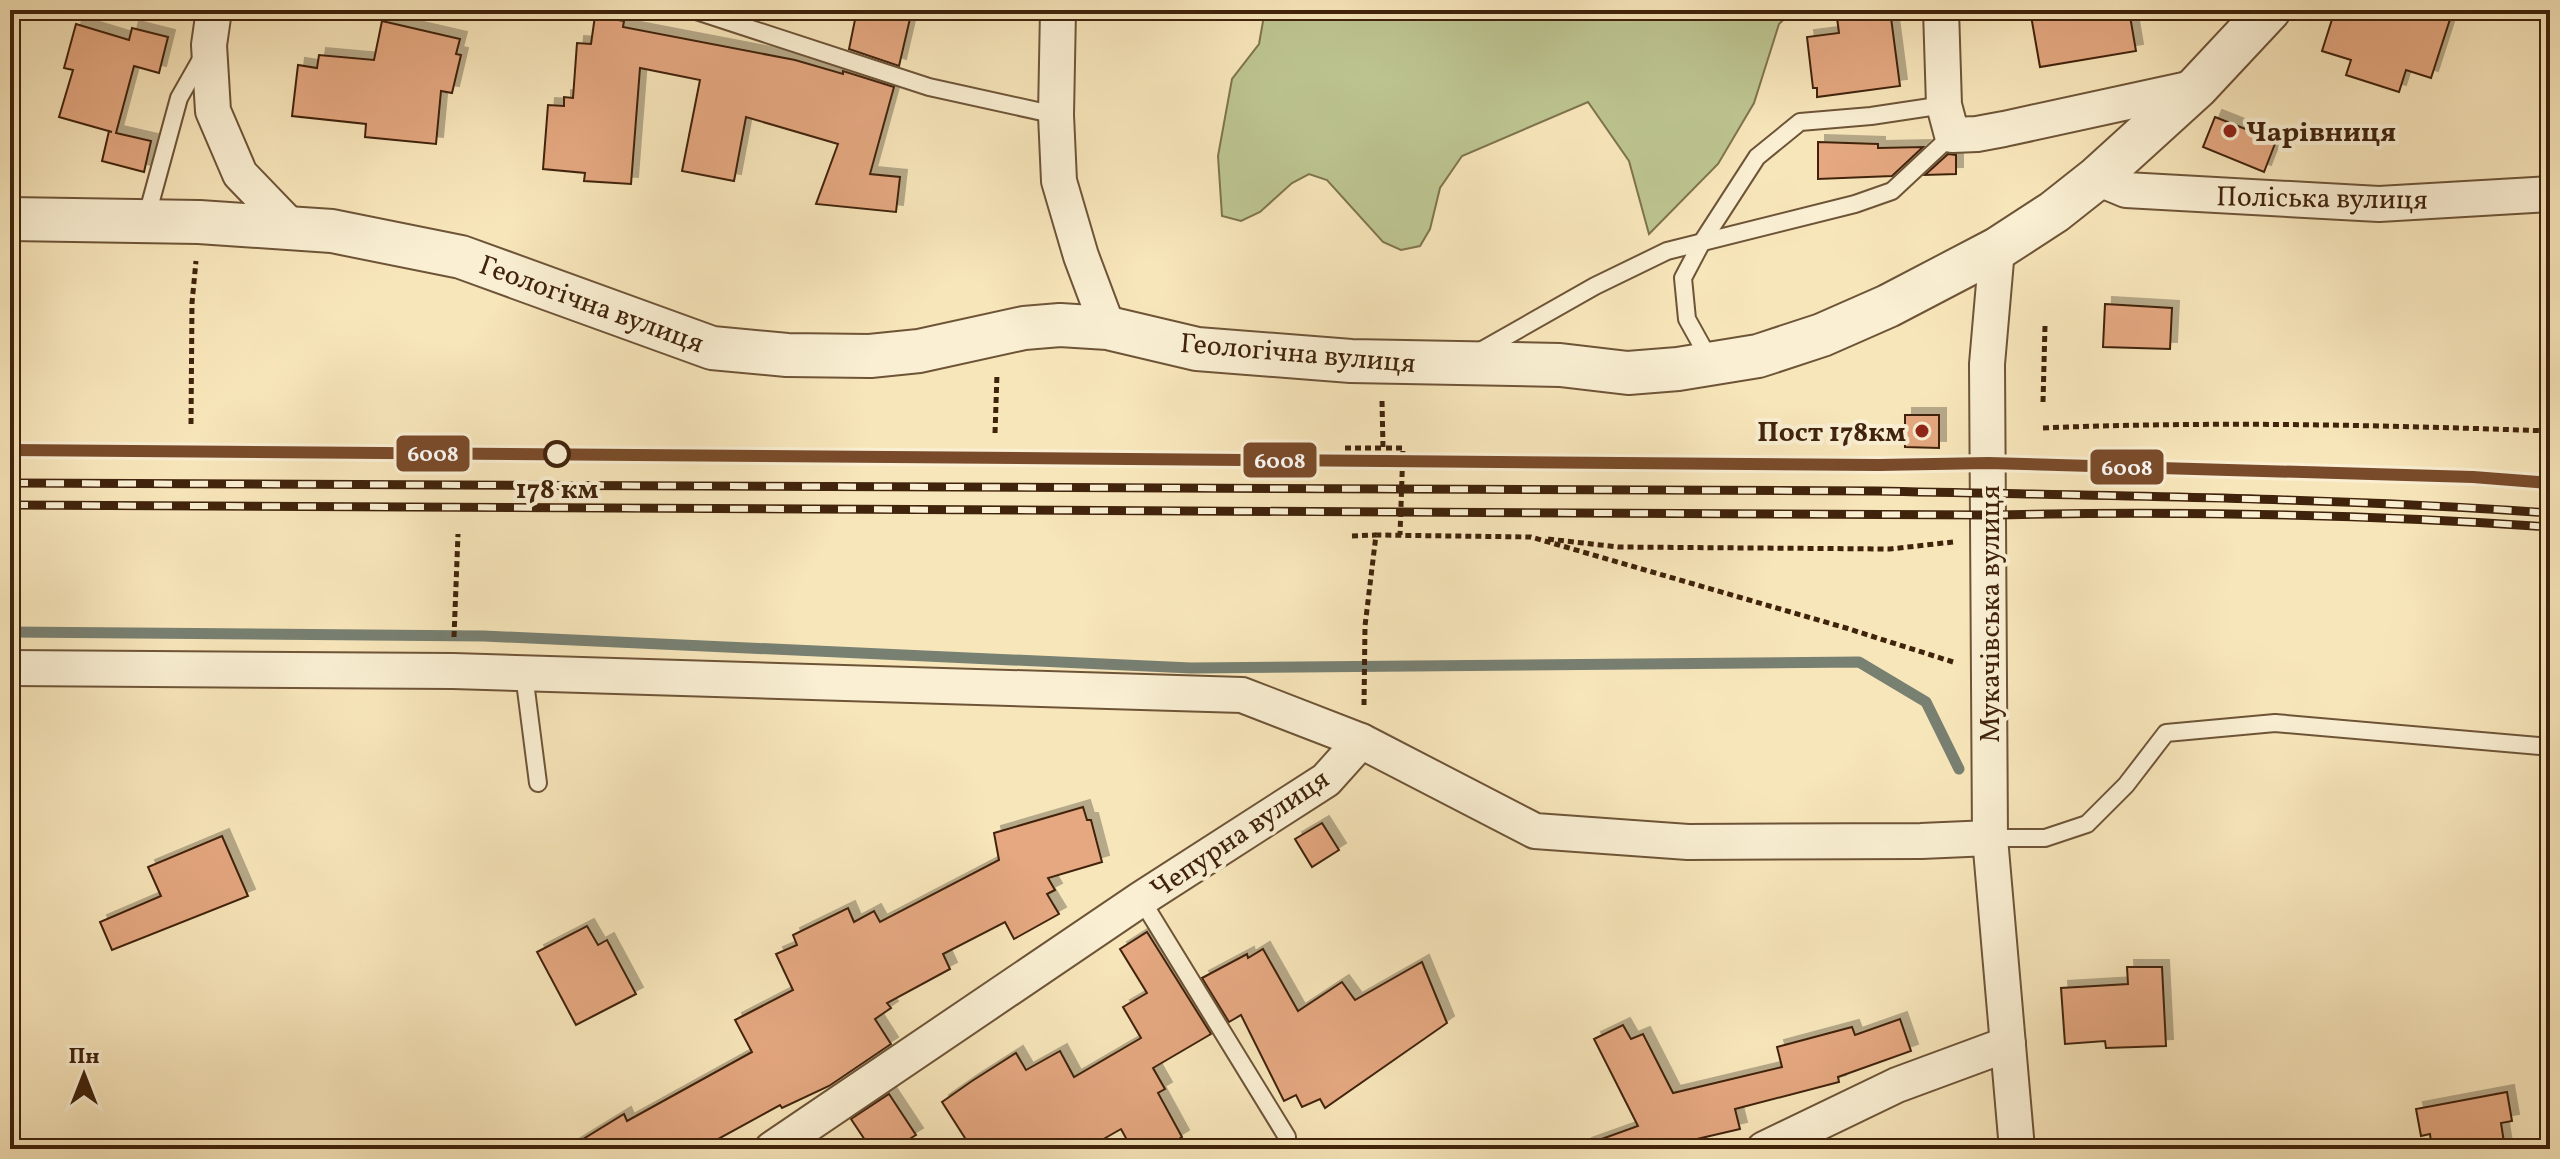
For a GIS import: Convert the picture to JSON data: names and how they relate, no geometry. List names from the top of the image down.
{
  "streets": {
    "street": [
      "Поліська вулиця",
      "Геологічна вулиця",
      "Мукачівська вулиця",
      "Чепурна вулиця"
    ]
  },
  "crossings": [
    ["Геологічна вулиця", "Мукачівська вулиця"]
  ],
  "places": ["Чарівниця", "Пост 178км", "178 км"],
  "lines": ["transit line 6008"],
  "north": "top"
}
